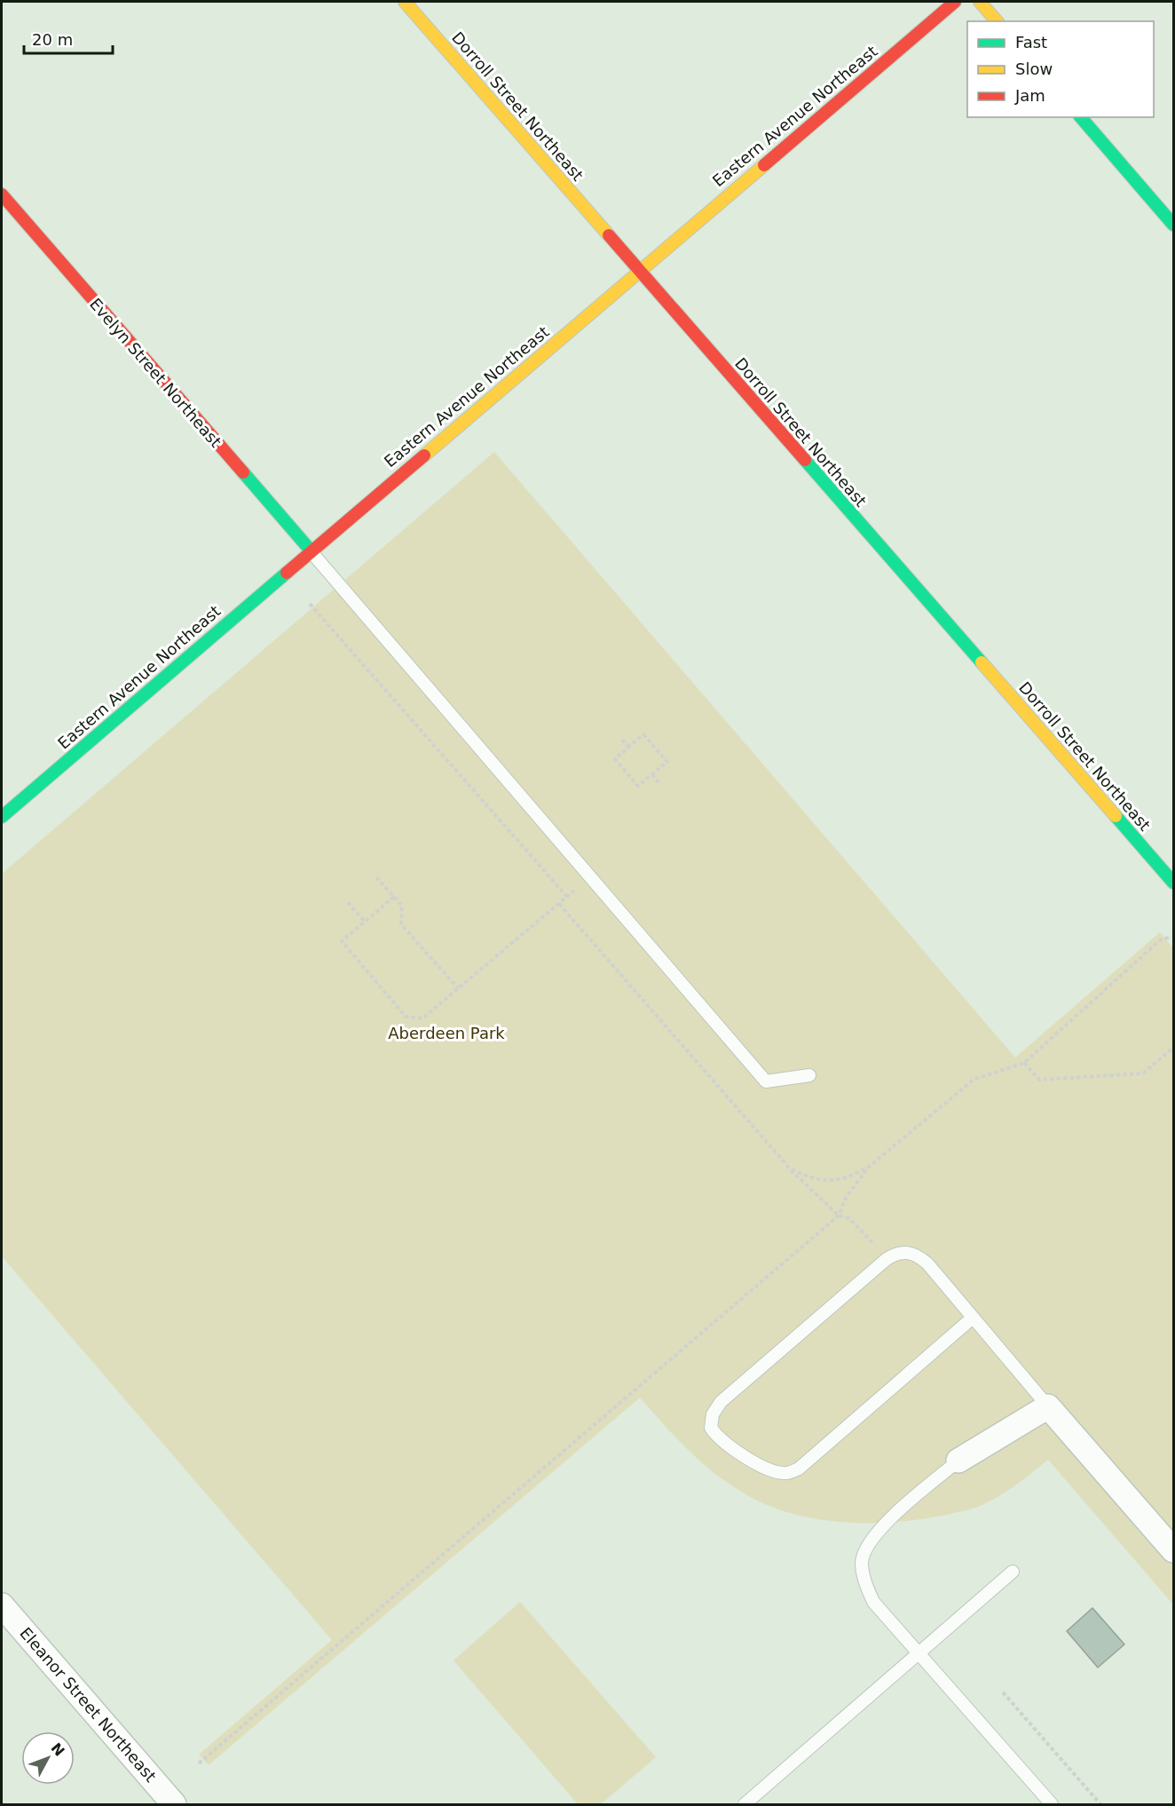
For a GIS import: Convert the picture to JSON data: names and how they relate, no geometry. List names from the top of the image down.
{
  "streets": {
    "street": [
      "Dorroll Street Northeast",
      "Eastern Avenue Northeast",
      "Evelyn Street Northeast",
      "Eleanor Street Northeast"
    ]
  },
  "crossings": [
    ["Dorroll Street Northeast", "Eastern Avenue Northeast"],
    ["Eastern Avenue Northeast", "Evelyn Street Northeast"]
  ],
  "parks": ["Aberdeen Park"],
  "legend": ["Fast", "Slow", "Jam"],
  "scale_bar": "20 m",
  "north": "top right"
}
